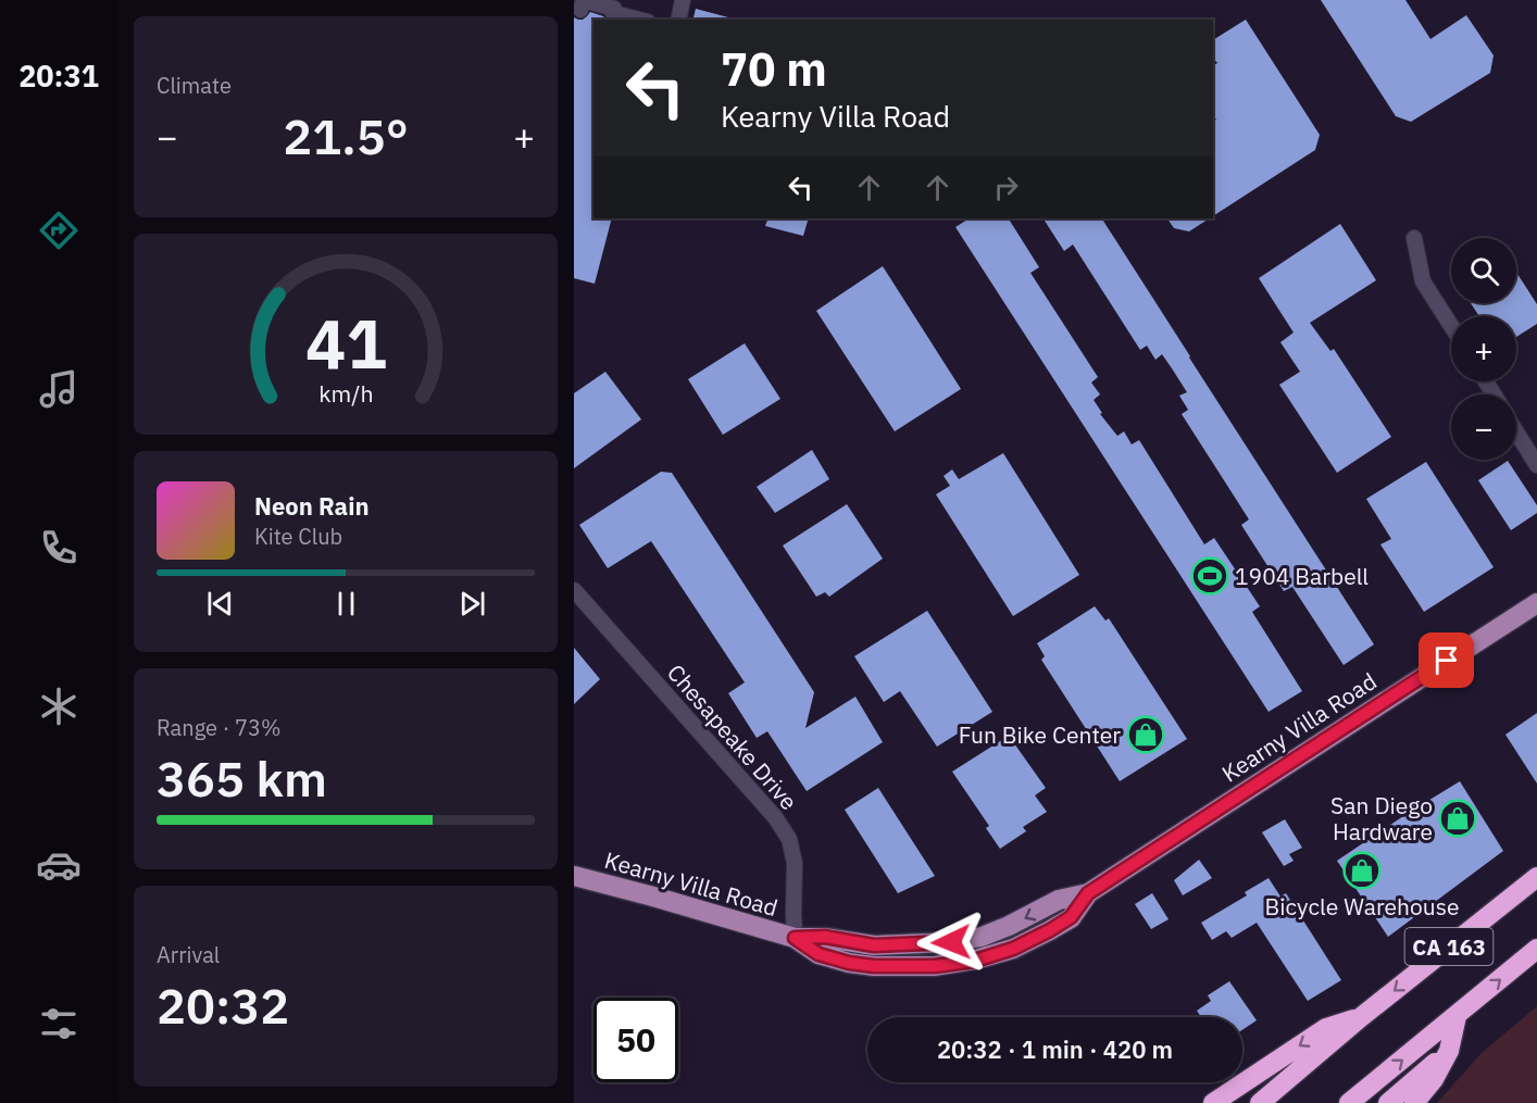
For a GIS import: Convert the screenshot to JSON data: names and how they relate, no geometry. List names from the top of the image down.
{
  "streets": {
    "highway": ["CA 163"],
    "main road": ["Kearny Villa Road"],
    "street": ["Chesapeake Drive"]
  },
  "crossings": [
    ["Kearny Villa Road", "Chesapeake Drive"]
  ],
  "places": {
    "sports": ["1904 Barbell"],
    "shop": ["Fun Bike Center", "San Diego Hardware", "Bicycle Warehouse"]
  },
  "page": {
    "tabs": "20:31",
    "tile": [
      "Climate",
      ["Range · 73%", "365 km"],
      ["Arrival", "20:32"]
    ],
    "turn": ["70 m", "Kearny Villa Road"],
    "heat": ["−", "21.5°", "+"],
    "map_buttons": ["+", "−"],
    "song": ["Neon Rain", "Kite Club"],
    "limit": "50",
    "trip": "20:32 · 1 min · 420 m",
    "gauge": ["41", "km/h"]
  }
}
